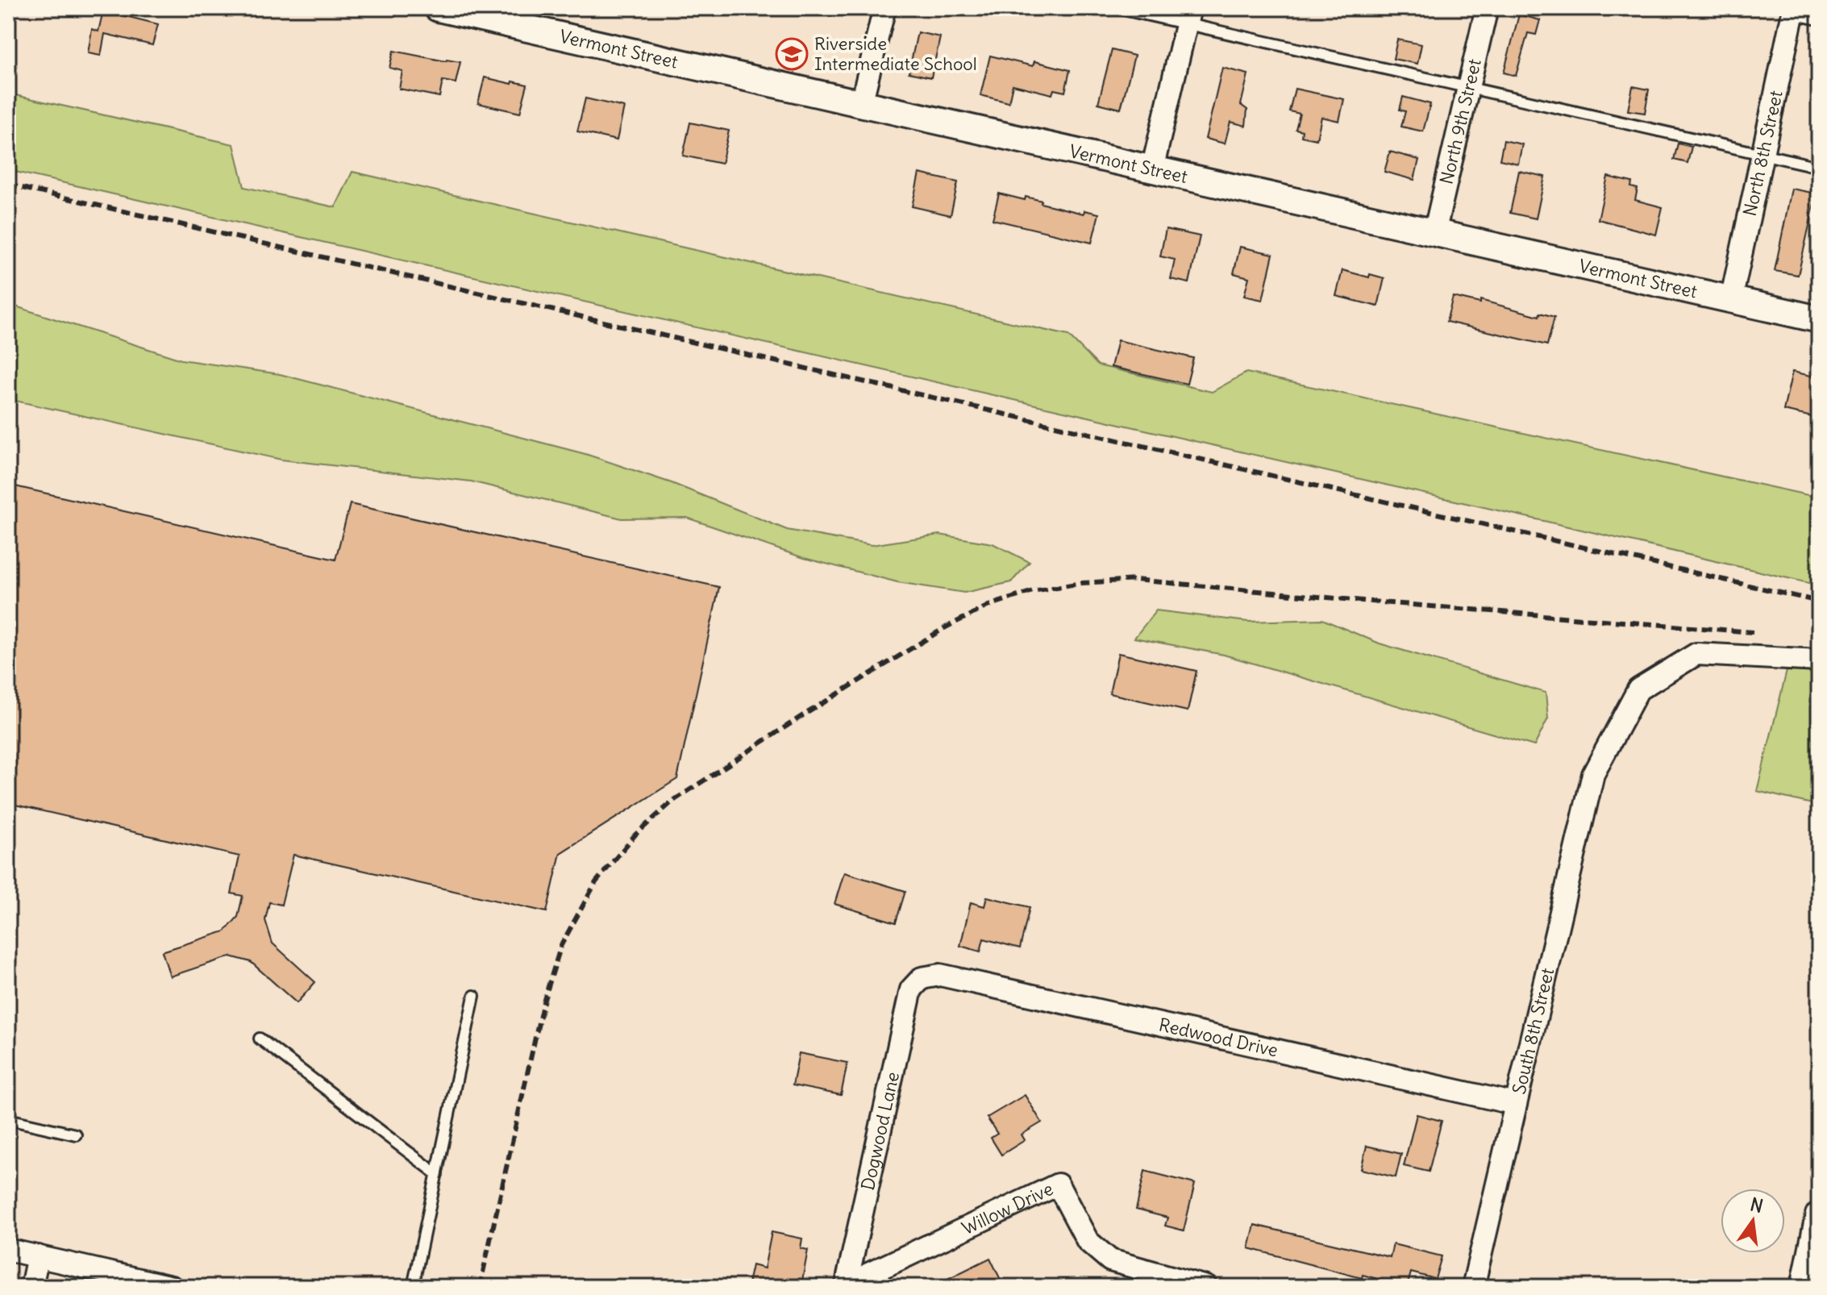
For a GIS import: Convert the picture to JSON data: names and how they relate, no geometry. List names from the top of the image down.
{
  "streets": {
    "street": [
      "Vermont Street",
      "North 9th Street",
      "North 8th Street",
      "South 8th Street",
      "Redwood Drive",
      "Dogwood Lane",
      "Willow Drive"
    ]
  },
  "crossings": [
    ["Vermont Street", "North 9th Street"],
    ["Vermont Street", "North 8th Street"],
    ["South 8th Street", "Redwood Drive"],
    ["Redwood Drive", "Dogwood Lane"]
  ],
  "places": {
    "school or university": ["Riverside Intermediate School"]
  },
  "north": "top"
}
